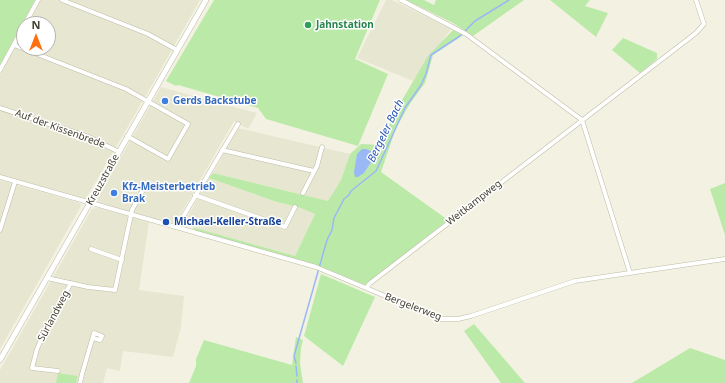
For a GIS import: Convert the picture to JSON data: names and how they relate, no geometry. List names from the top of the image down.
{
  "streets": {
    "street": [
      "Auf der Kissenbrede",
      "Kreuzstraße",
      "Weitkampweg",
      "Bergelerweg",
      "Sürlandweg"
    ]
  },
  "crossings": [
    ["Auf der Kissenbrede", "Kreuzstraße"],
    ["Kreuzstraße", "Bergelerweg"],
    ["Kreuzstraße", "Sürlandweg"],
    ["Weitkampweg", "Bergelerweg"]
  ],
  "water": ["Bergeler Bach"],
  "places": [
    "Jahnstation",
    "Gerds Backstube",
    "Kfz-Meisterbetrieb Brak",
    "Michael-Keller-Straße"
  ],
  "north": "top"
}
